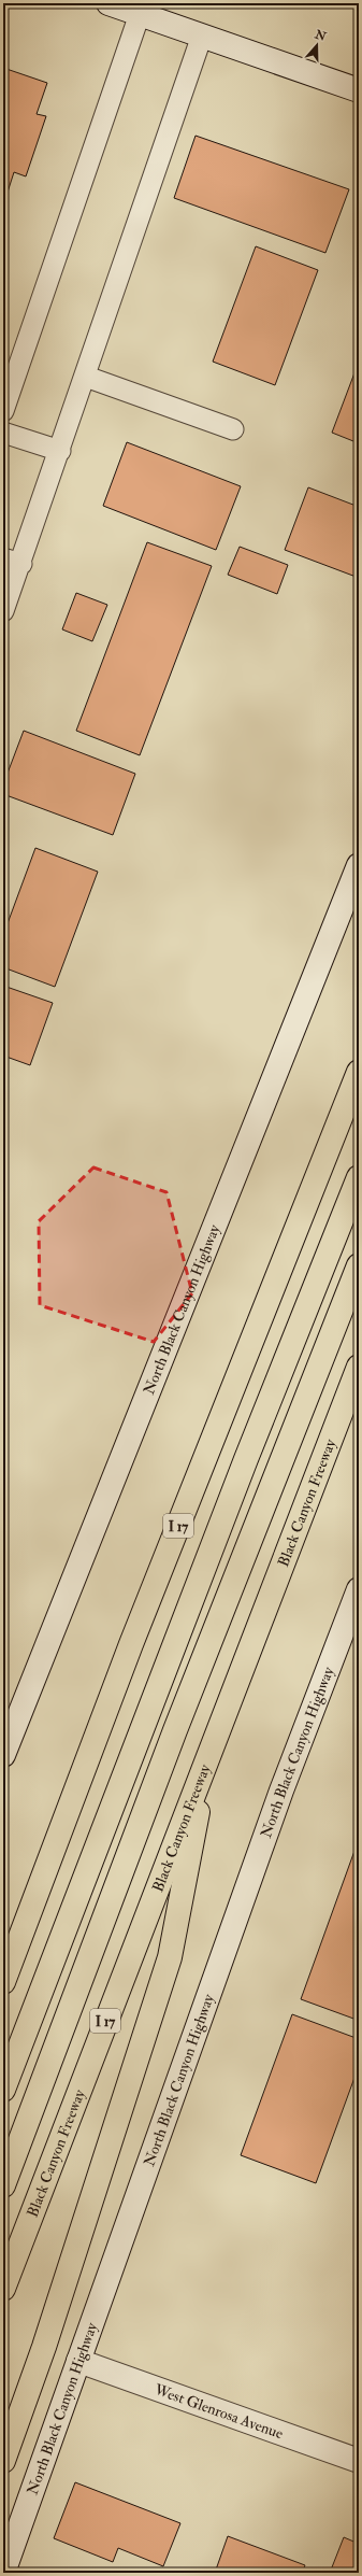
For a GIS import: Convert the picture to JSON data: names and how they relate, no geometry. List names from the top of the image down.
{
  "streets": {
    "highway": ["Black Canyon Freeway", "I 17"],
    "main road": ["North Black Canyon Highway", "West Glenrosa Avenue"]
  },
  "crossings": [
    ["North Black Canyon Highway", "West Glenrosa Avenue"]
  ],
  "north": "top"
}
